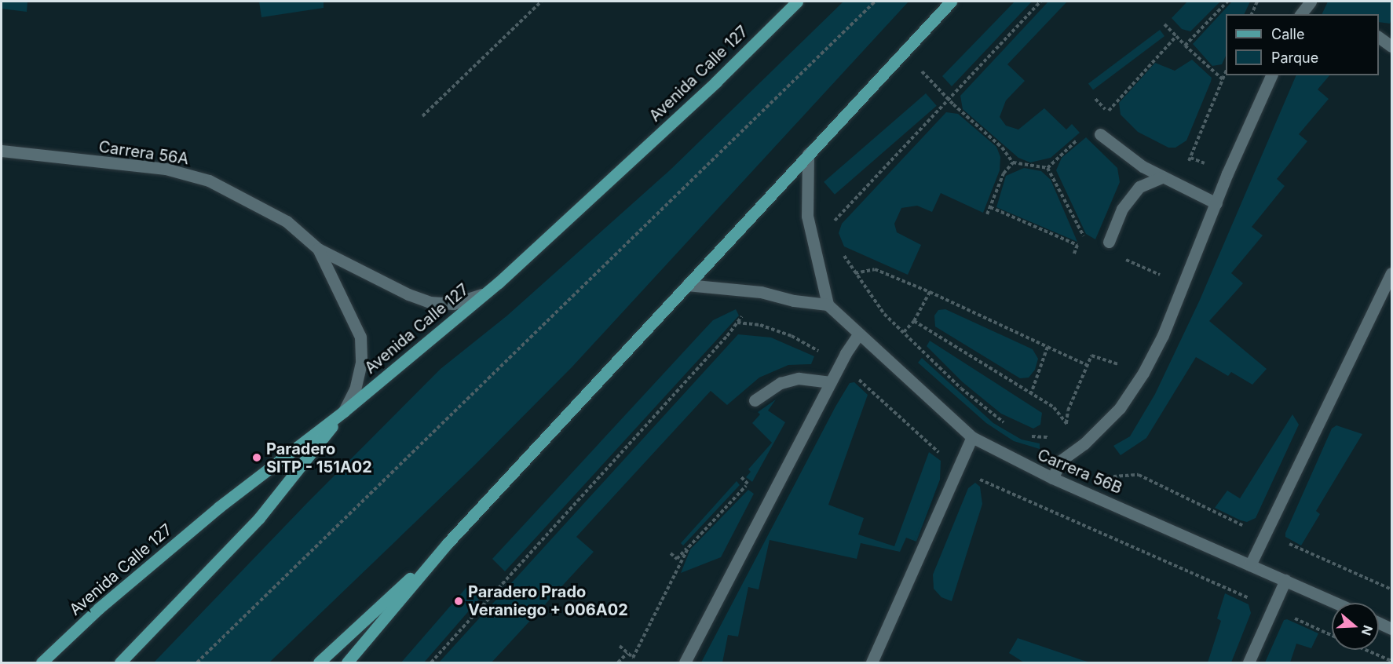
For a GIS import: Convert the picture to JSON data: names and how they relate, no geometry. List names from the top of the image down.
{
  "streets": {
    "main road": ["Avenida Calle 127"],
    "street": ["Carrera 56A", "Carrera 56B"]
  },
  "crossings": [
    ["Avenida Calle 127", "Carrera 56A"]
  ],
  "places": ["Paradero SITP - 151A02", "Paradero Prado Veraniego + 006A02"],
  "legend": ["Calle", "Parque"],
  "north": "right"
}
